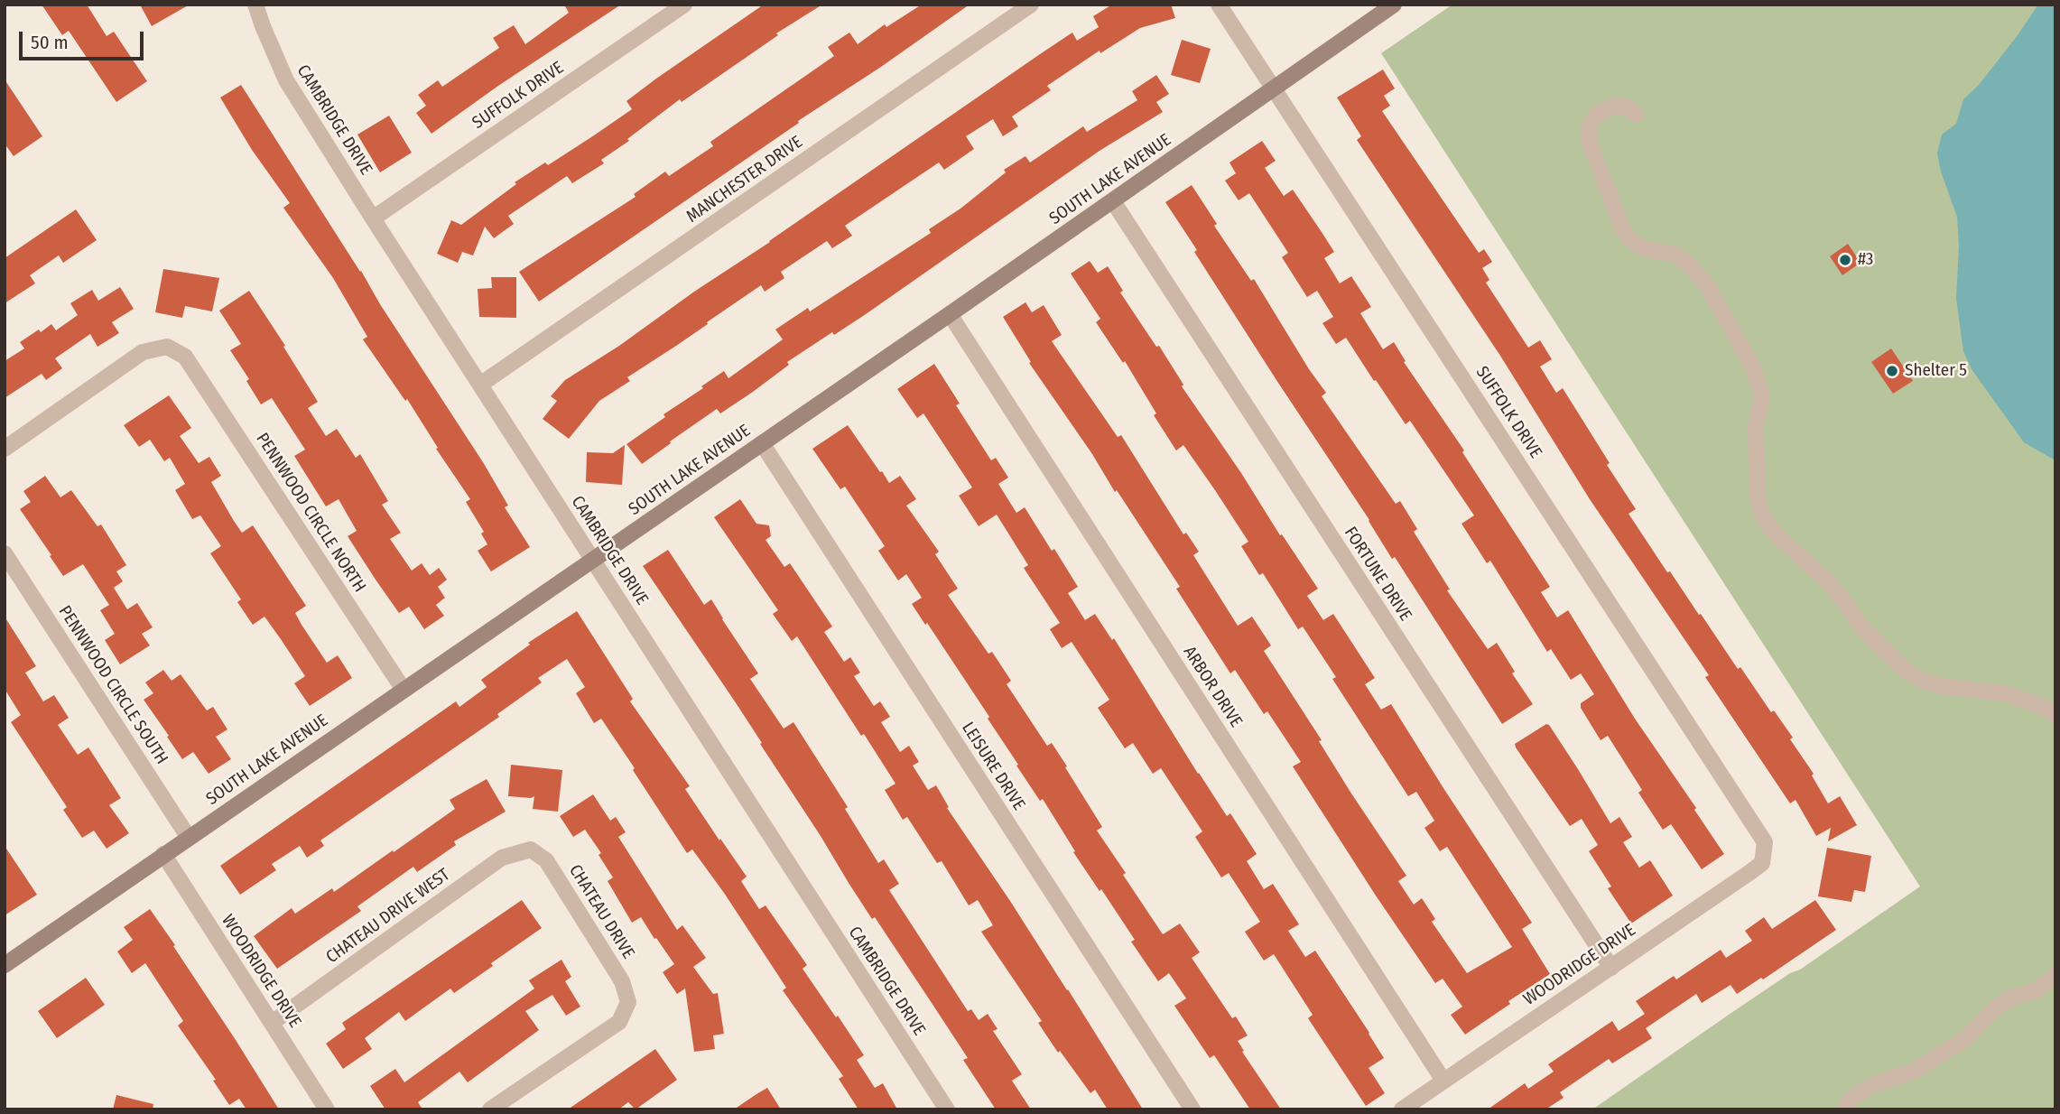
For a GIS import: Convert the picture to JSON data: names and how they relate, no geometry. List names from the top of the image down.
{
  "streets": {
    "street": [
      "SUFFOLK DRIVE",
      "CAMBRIDGE DRIVE",
      "MANCHESTER DRIVE",
      "SOUTH LAKE AVENUE",
      "PENNWOOD CIRCLE NORTH",
      "FORTUNE DRIVE",
      "PENNWOOD CIRCLE SOUTH",
      "ARBOR DRIVE",
      "LEISURE DRIVE",
      "CHATEAU DRIVE",
      "CHATEAU DRIVE WEST",
      "WOODRIDGE DRIVE"
    ]
  },
  "crossings": [
    ["SUFFOLK DRIVE", "CAMBRIDGE DRIVE"],
    ["SUFFOLK DRIVE", "SOUTH LAKE AVENUE"],
    ["SUFFOLK DRIVE", "WOODRIDGE DRIVE"],
    ["CAMBRIDGE DRIVE", "MANCHESTER DRIVE"],
    ["CAMBRIDGE DRIVE", "SOUTH LAKE AVENUE"],
    ["SOUTH LAKE AVENUE", "PENNWOOD CIRCLE NORTH"],
    ["SOUTH LAKE AVENUE", "FORTUNE DRIVE"],
    ["SOUTH LAKE AVENUE", "PENNWOOD CIRCLE SOUTH"],
    ["SOUTH LAKE AVENUE", "ARBOR DRIVE"],
    ["SOUTH LAKE AVENUE", "LEISURE DRIVE"],
    ["SOUTH LAKE AVENUE", "WOODRIDGE DRIVE"],
    ["FORTUNE DRIVE", "WOODRIDGE DRIVE"],
    ["ARBOR DRIVE", "WOODRIDGE DRIVE"],
    ["CHATEAU DRIVE", "CHATEAU DRIVE WEST"],
    ["CHATEAU DRIVE WEST", "WOODRIDGE DRIVE"]
  ],
  "places": ["#3", "Shelter 5"],
  "scale_bar": "50 m"
}
